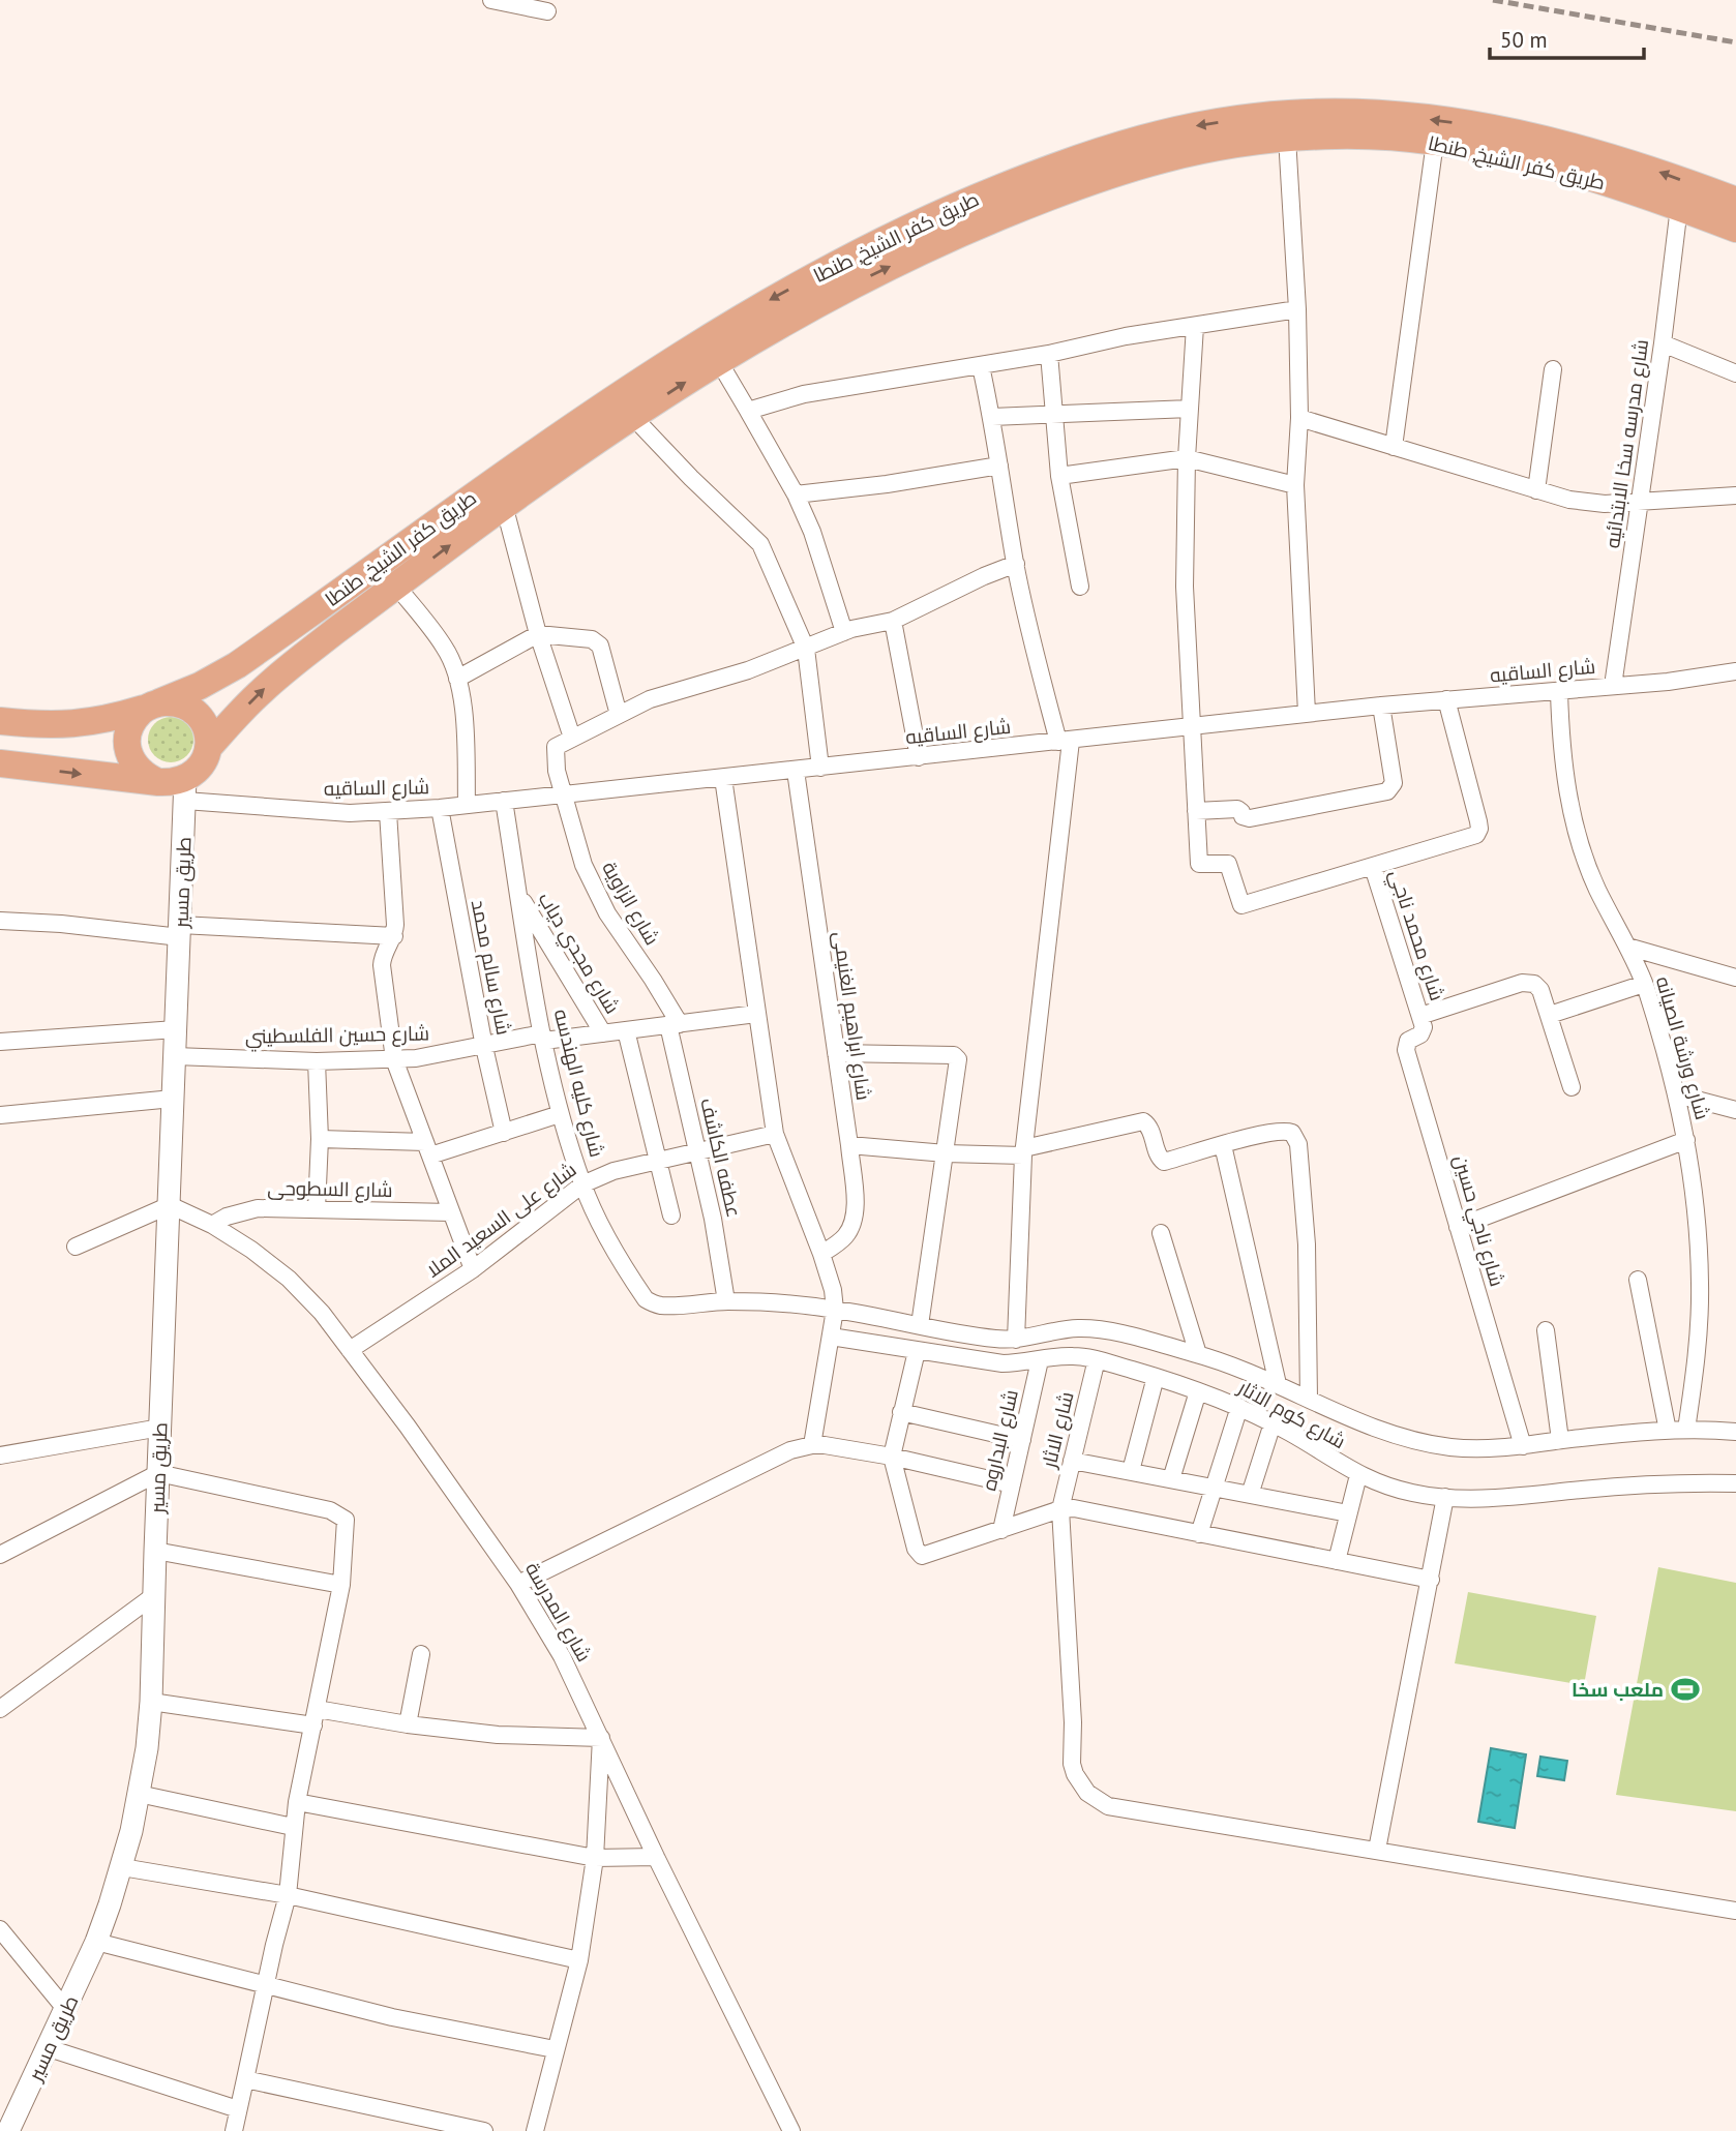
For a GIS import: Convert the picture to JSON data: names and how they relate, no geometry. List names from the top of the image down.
{
  "streets": {
    "main road": ["طريق كفر الشيخ, طنطا"],
    "street": [
      "شارع مدرسه سخا الابتدائيه",
      "شارع الساقيه",
      "طريق مسير",
      "شارع الزاوية",
      "شارع محمد ناجي",
      "شارع مجدي دياب",
      "شارع سالم محمد",
      "شارع ابراهيم الغنيمى",
      "شارع حسين الفلسطيني",
      "شارع ورشة الصيانه",
      "شارع كليه الهندسه",
      "عطفه الكاشف",
      "شارع السطوحى",
      "شارع على السعيد الملا",
      "شارع ناجي حسين",
      "شارع كوم الاثار",
      "شارع الاثار",
      "شارع البداروه",
      "شارع المدرسة"
    ]
  },
  "crossings": [
    ["طريق كفر الشيخ, طنطا", "شارع مدرسه سخا الابتدائيه"],
    ["طريق كفر الشيخ, طنطا", "شارع الساقيه"],
    ["طريق كفر الشيخ, طنطا", "طريق مسير"],
    ["شارع مدرسه سخا الابتدائيه", "شارع الساقيه"],
    ["شارع الساقيه", "طريق مسير"],
    ["شارع الساقيه", "شارع الزاوية"],
    ["شارع الساقيه", "شارع سالم محمد"],
    ["شارع الساقيه", "شارع ابراهيم الغنيمى"],
    ["شارع الساقيه", "شارع ورشة الصيانه"],
    ["شارع الساقيه", "شارع كليه الهندسه"],
    ["طريق مسير", "شارع حسين الفلسطيني"],
    ["طريق مسير", "شارع المدرسة"],
    ["شارع الزاوية", "شارع حسين الفلسطيني"],
    ["شارع الزاوية", "عطفه الكاشف"],
    ["شارع محمد ناجي", "شارع ناجي حسين"],
    ["شارع مجدي دياب", "شارع حسين الفلسطيني"],
    ["شارع مجدي دياب", "شارع كليه الهندسه"],
    ["شارع سالم محمد", "شارع حسين الفلسطيني"],
    ["شارع حسين الفلسطيني", "شارع كليه الهندسه"],
    ["شارع حسين الفلسطيني", "عطفه الكاشف"],
    ["شارع ورشة الصيانه", "شارع كوم الاثار"],
    ["شارع كليه الهندسه", "عطفه الكاشف"],
    ["شارع كليه الهندسه", "شارع على السعيد الملا"],
    ["شارع كليه الهندسه", "شارع كوم الاثار"],
    ["عطفه الكاشف", "شارع على السعيد الملا"],
    ["شارع السطوحى", "شارع المدرسة"],
    ["شارع على السعيد الملا", "شارع المدرسة"],
    ["شارع ناجي حسين", "شارع كوم الاثار"],
    ["شارع كوم الاثار", "شارع الاثار"],
    ["شارع كوم الاثار", "شارع البداروه"]
  ],
  "places": {
    "sports": ["ملعب سخا"]
  },
  "scale_bar": "50 m"
}
